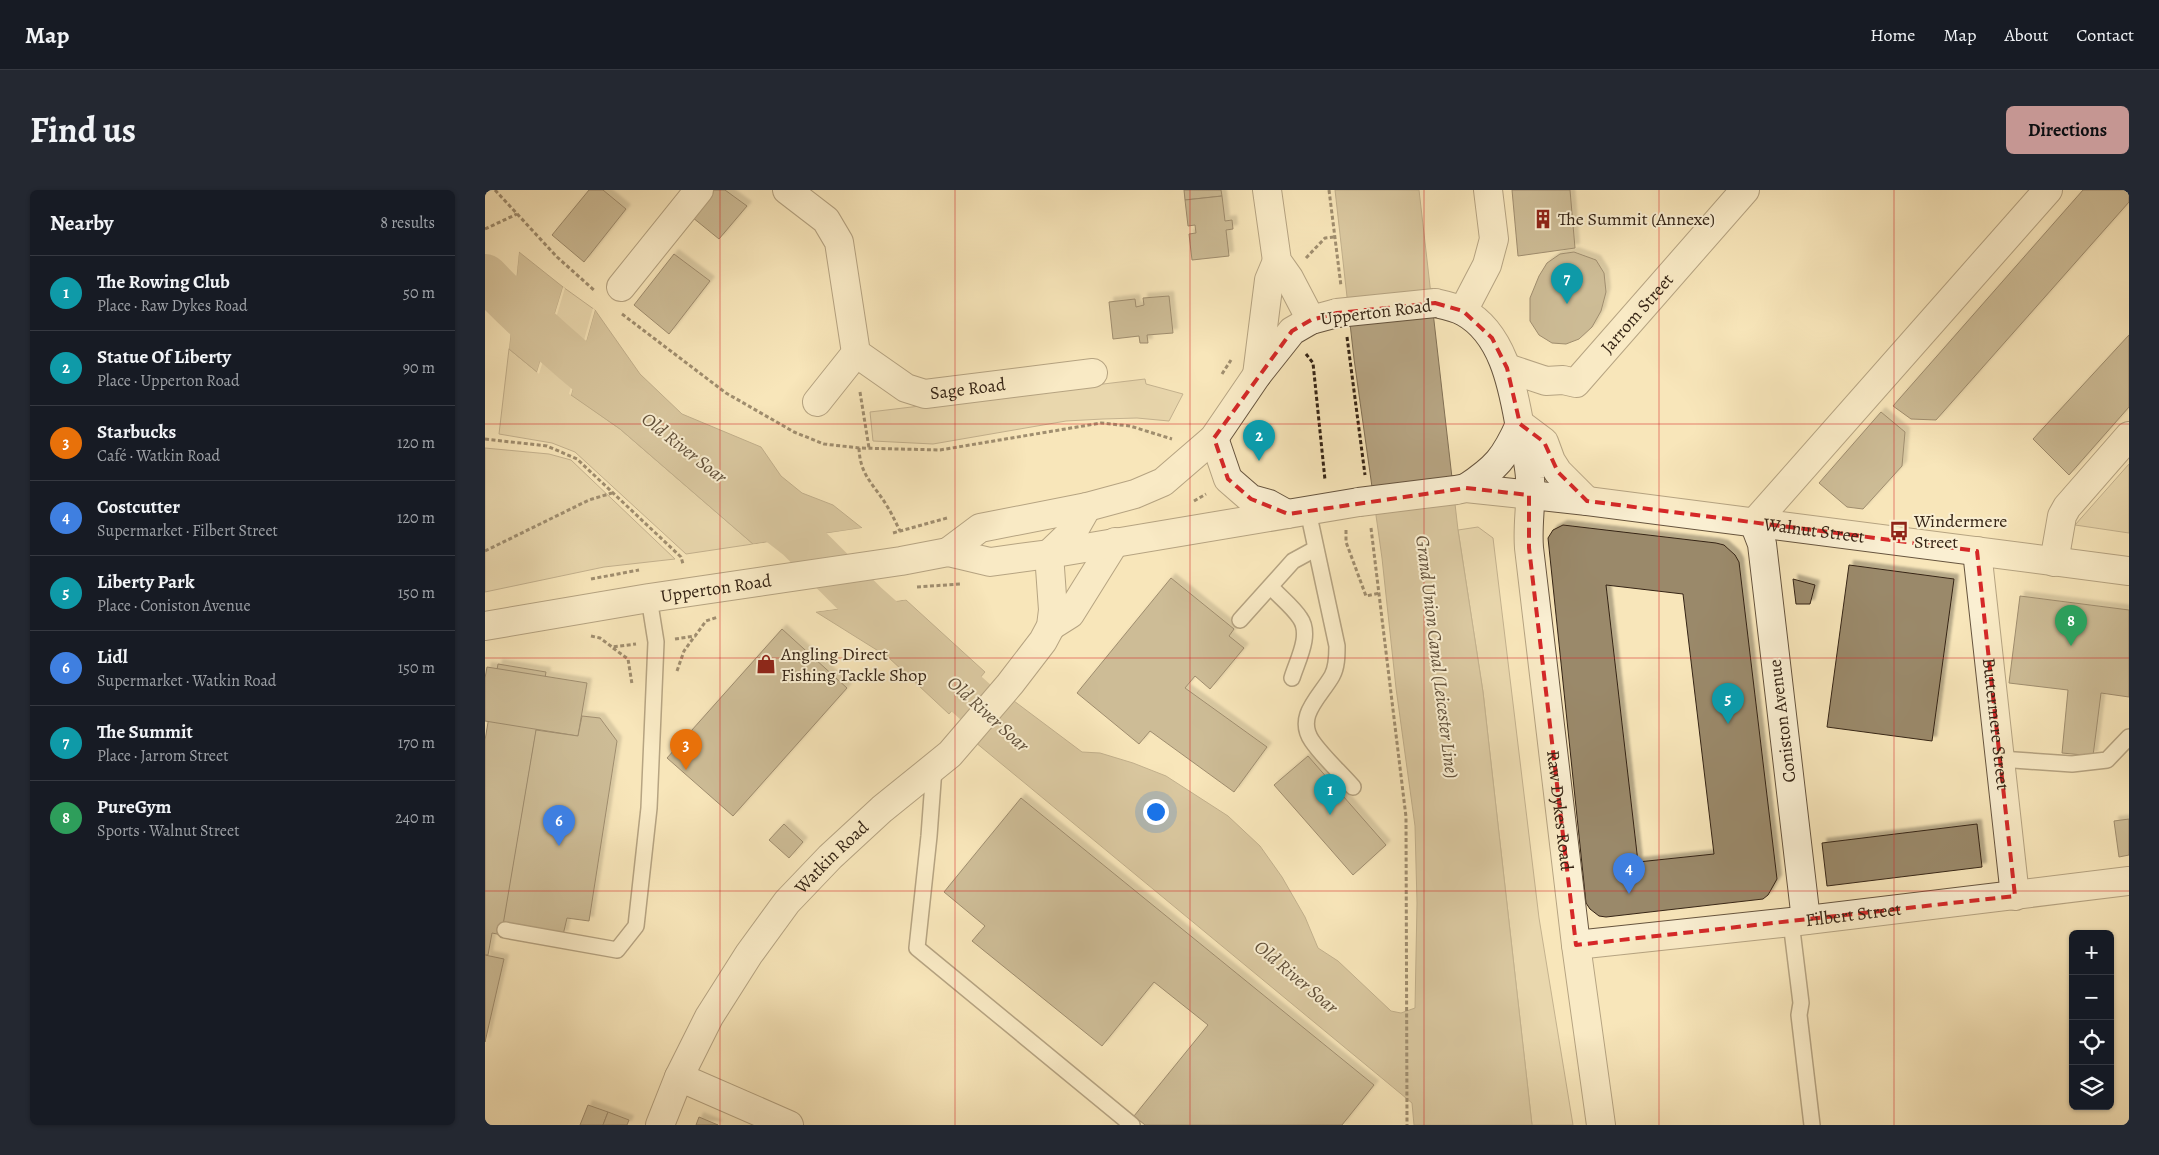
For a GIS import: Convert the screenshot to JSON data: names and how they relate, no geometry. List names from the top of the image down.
{
  "streets": {
    "street": [
      "Upperton Road",
      "Jarrom Street",
      "Sage Road",
      "Walnut Street",
      "Coniston Avenue",
      "Buttermere Street",
      "Raw Dykes Road",
      "Watkin Road",
      "Filbert Street"
    ]
  },
  "crossings": [
    ["Upperton Road", "Jarrom Street"],
    ["Upperton Road", "Walnut Street"],
    ["Upperton Road", "Raw Dykes Road"],
    ["Upperton Road", "Watkin Road"],
    ["Walnut Street", "Coniston Avenue"],
    ["Walnut Street", "Buttermere Street"],
    ["Walnut Street", "Raw Dykes Road"],
    ["Coniston Avenue", "Filbert Street"],
    ["Buttermere Street", "Filbert Street"],
    ["Raw Dykes Road", "Filbert Street"]
  ],
  "water": ["Old River Soar", "Grand Union Canal (Leicester Line)"],
  "places": {
    "building": ["The Summit (Annexe)"],
    "bus stop": ["Windermere Street"],
    "shop": ["Angling Direct Fishing Tackle Shop"]
  },
  "page": {
    "header": "Map",
    "nav": [
      "Home",
      "Map",
      "About",
      "Contact"
    ],
    "title": "Find us",
    "buttons": "Directions",
    "heading": ["Nearby", "8 results"],
    "list": [
      {
        "mark": "1",
        "name": "The Rowing Club",
        "note": "Place · Raw Dykes Road",
        "value": "50 m"
      },
      {
        "mark": "2",
        "name": "Statue Of Liberty",
        "note": "Place · Upperton Road",
        "value": "90 m"
      },
      {
        "mark": "3",
        "name": "Starbucks",
        "note": "Café · Watkin Road",
        "value": "120 m"
      },
      {
        "mark": "4",
        "name": "Costcutter",
        "note": "Supermarket · Filbert Street",
        "value": "120 m"
      },
      {
        "mark": "5",
        "name": "Liberty Park",
        "note": "Place · Coniston Avenue",
        "value": "150 m"
      },
      {
        "mark": "6",
        "name": "Lidl",
        "note": "Supermarket · Watkin Road",
        "value": "150 m"
      },
      {
        "mark": "7",
        "name": "The Summit",
        "note": "Place · Jarrom Street",
        "value": "170 m"
      },
      {
        "mark": "8",
        "name": "PureGym",
        "note": "Sports · Walnut Street",
        "value": "240 m"
      }
    ],
    "pins": [
      "7",
      "2",
      "8",
      "5",
      "3",
      "1",
      "6",
      "4"
    ],
    "map_buttons": ["+", "−"]
  }
}
